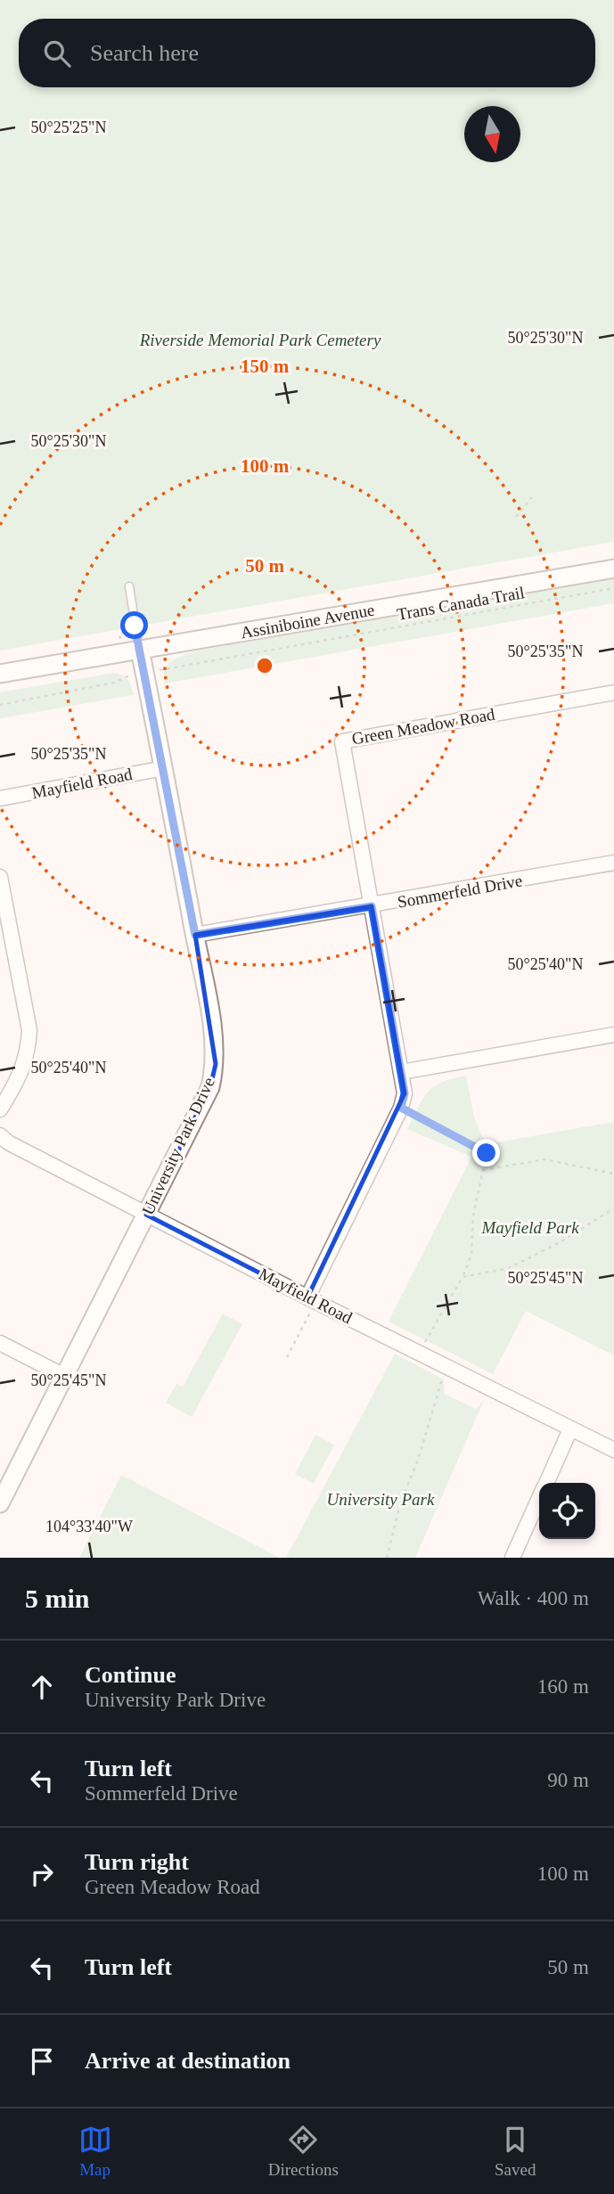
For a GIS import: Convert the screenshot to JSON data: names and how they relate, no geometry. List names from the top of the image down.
{
  "streets": {
    "street": [
      "Assiniboine Avenue",
      "Green Meadow Road",
      "Mayfield Road",
      "Sommerfeld Drive",
      "University Park Drive"
    ],
    "path": ["Trans Canada Trail"]
  },
  "crossings": [
    ["Assiniboine Avenue", "University Park Drive"],
    ["Green Meadow Road", "Mayfield Road"],
    ["Green Meadow Road", "Sommerfeld Drive"],
    ["Mayfield Road", "University Park Drive"],
    ["Sommerfeld Drive", "University Park Drive"]
  ],
  "parks": ["Riverside Memorial Park Cemetery", "Mayfield Park", "University Park"],
  "north": "bottom",
  "page": {
    "search": "Search here",
    "heading": ["5 min", "Walk · 400 m"],
    "list": [
      ["Continue", "University Park Drive", "160 m"],
      ["Turn left", "Sommerfeld Drive", "90 m"],
      ["Turn right", "Green Meadow Road", "100 m"],
      ["Turn left", "50 m"],
      "Arrive at destination"
    ],
    "nav": ["Map", "Directions", "Saved"]
  },
  "coordinates": [
    "50°25'25\"N",
    "50°25'30\"N",
    "50°25'35\"N",
    "50°25'40\"N",
    "50°25'45\"N",
    "104°33'40\"W"
  ],
  "rings": ["150 m", "100 m", "50 m"]
}
